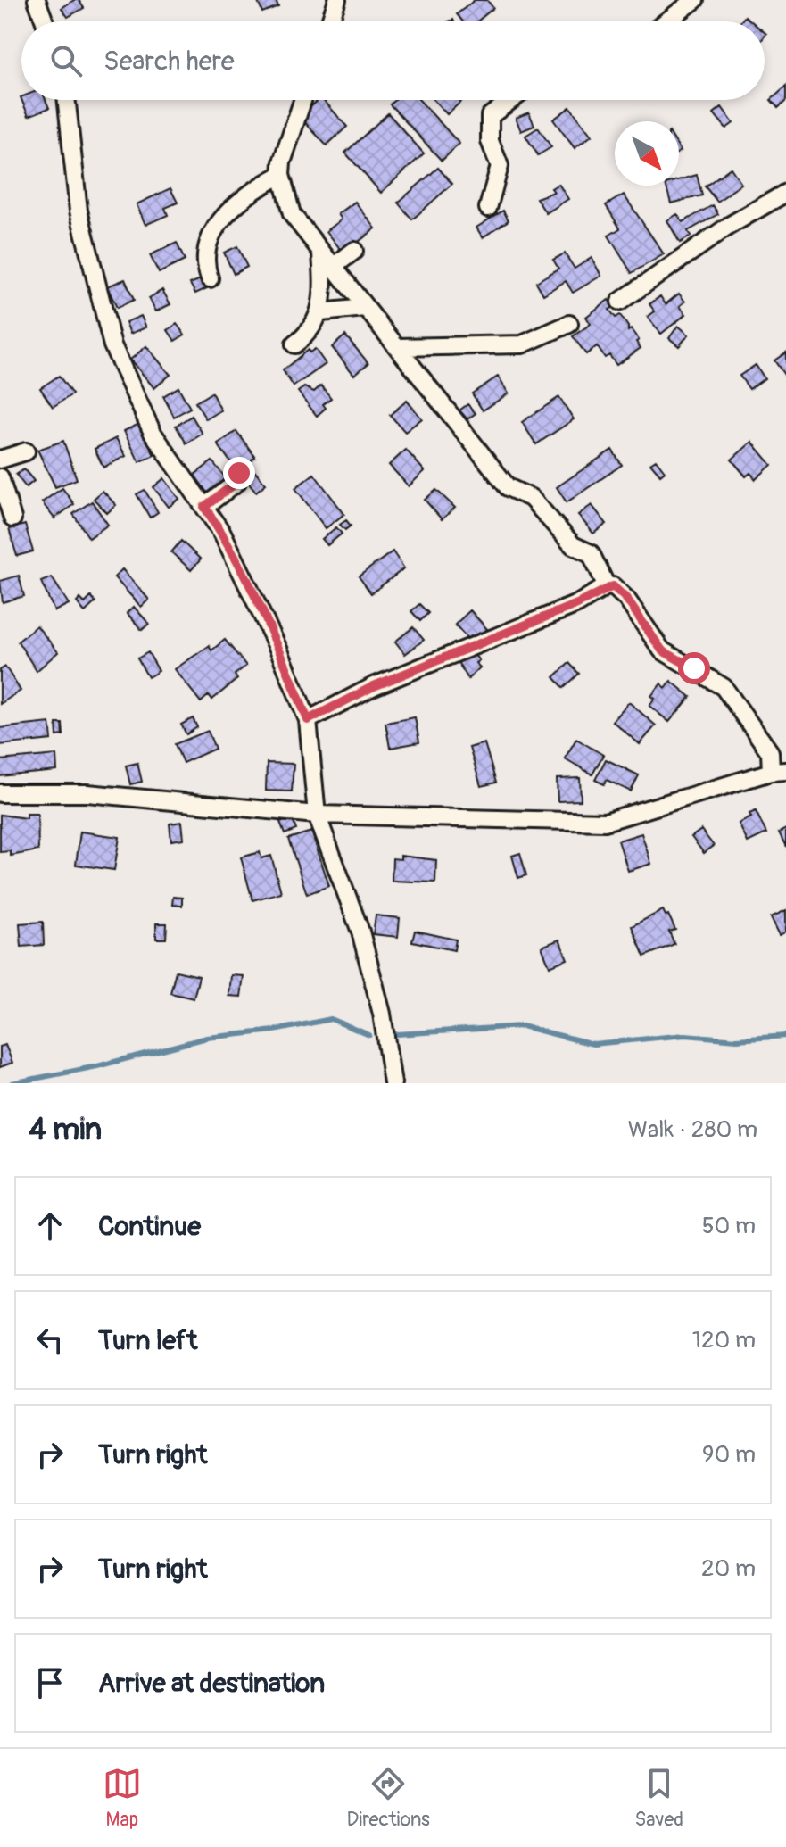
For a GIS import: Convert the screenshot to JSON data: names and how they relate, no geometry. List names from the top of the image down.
{
  "north": "bottom right",
  "page": {
    "search": "Search here",
    "heading": ["4 min", "Walk · 280 m"],
    "list": [
      ["Continue", "50 m"],
      ["Turn left", "120 m"],
      ["Turn right", "90 m"],
      ["Turn right", "20 m"],
      "Arrive at destination"
    ],
    "nav": ["Map", "Directions", "Saved"]
  }
}
